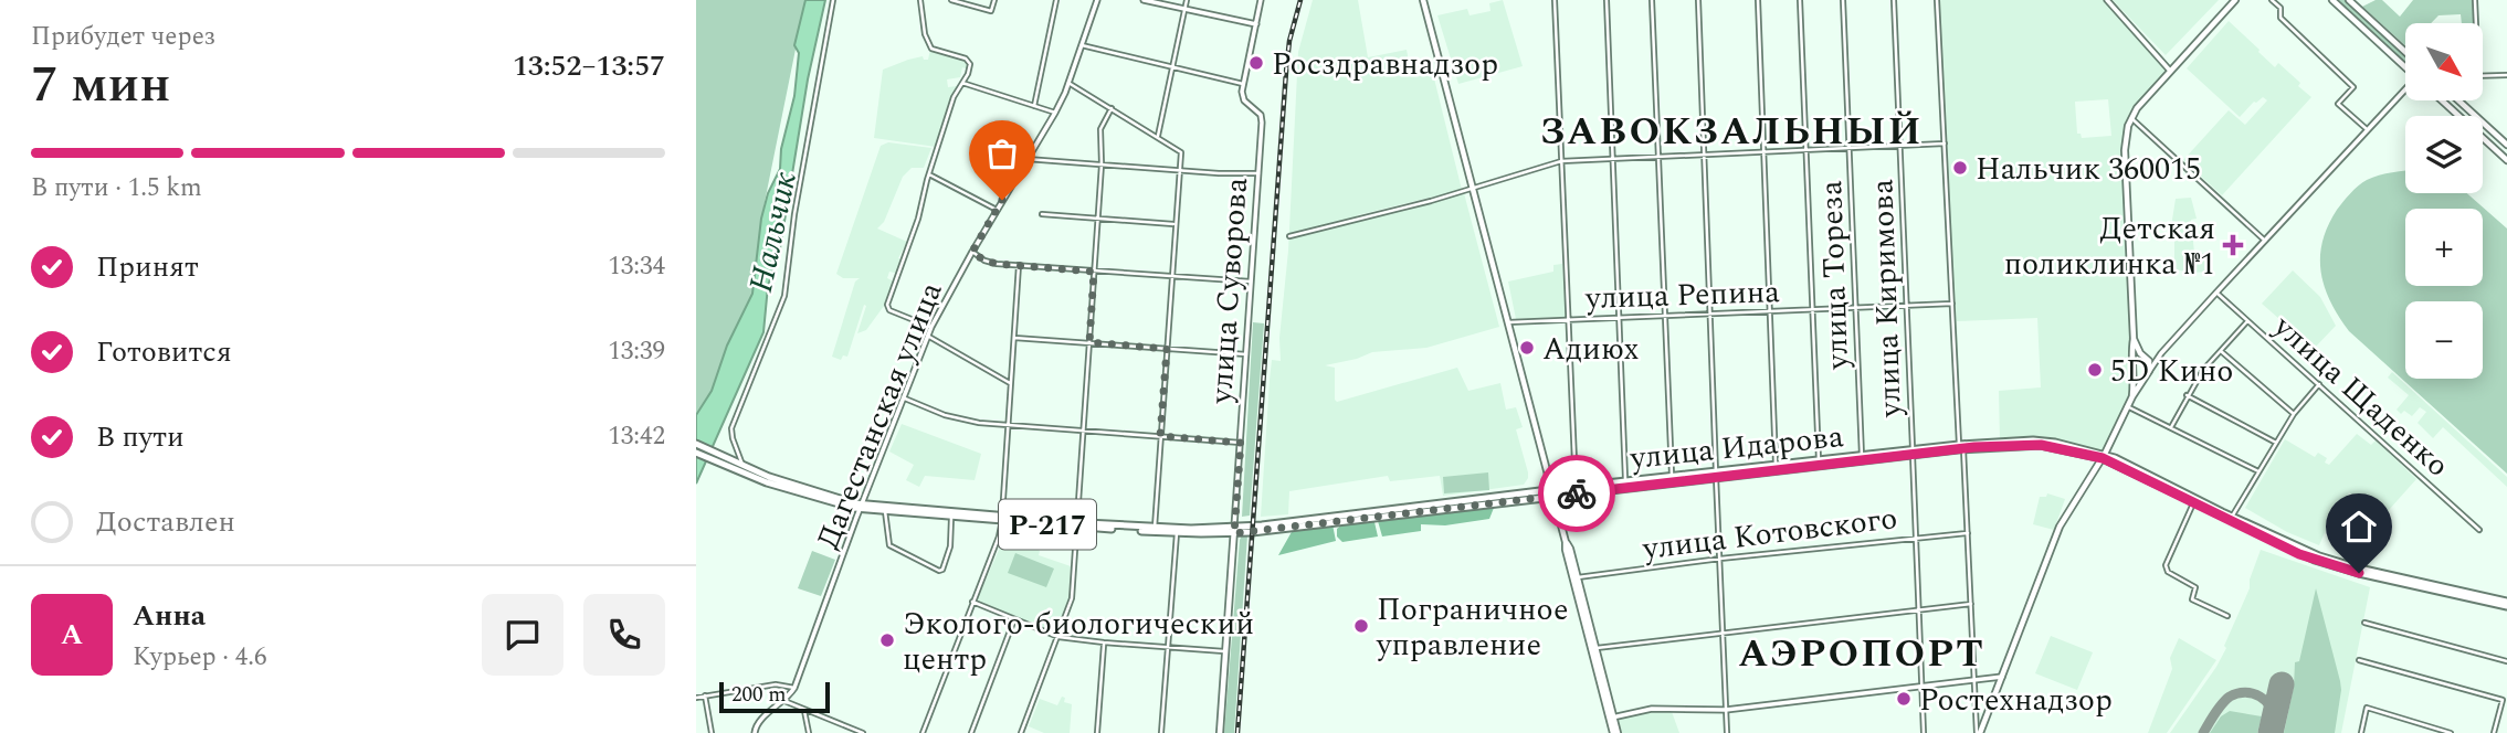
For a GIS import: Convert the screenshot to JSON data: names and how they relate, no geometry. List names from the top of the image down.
{
  "streets": {
    "main road": ["улица Суворова", "улица Идарова", "Р-217"],
    "street": [
      "улица Тореза",
      "улица Репина",
      "улица Киримова",
      "улица Щаденко",
      "Дагестанская улица",
      "улица Котовского"
    ]
  },
  "crossings": [
    ["улица Тореза", "улица Репина"],
    ["улица Тореза", "улица Идарова"],
    ["улица Суворова", "улица Идарова"],
    ["улица Репина", "улица Киримова"],
    ["улица Киримова", "улица Идарова"],
    ["улица Киримова", "улица Котовского"],
    ["Дагестанская улица", "улица Идарова"]
  ],
  "districts": ["ЗАВОКЗАЛЬНЫЙ", "АЭРОПОРТ"],
  "water": ["Нальчик"],
  "places": {
    "other": [
      "Росздравнадзор",
      "Нальчик 360015",
      "Адиюх",
      "5D Кино",
      "Пограничное управление",
      "Эколого-биологический центр",
      "Ростехнадзор"
    ],
    "health": ["Детская поликлинка №1"]
  },
  "scale_bar": "200 m",
  "north": "bottom right",
  "page": {
    "heading": ["7 мин", "Прибудет через", "13:52–13:57"],
    "panel": ["Анна", "Курьер · 4.6"],
    "map_buttons": ["+", "−"],
    "bar": "В пути · 1.5 km",
    "list": [
      ["Принят", "13:34"],
      ["Готовится", "13:39"],
      ["В пути", "13:42"],
      "Доставлен"
    ],
    "round": "А",
    "scale": "200 m"
  }
}
